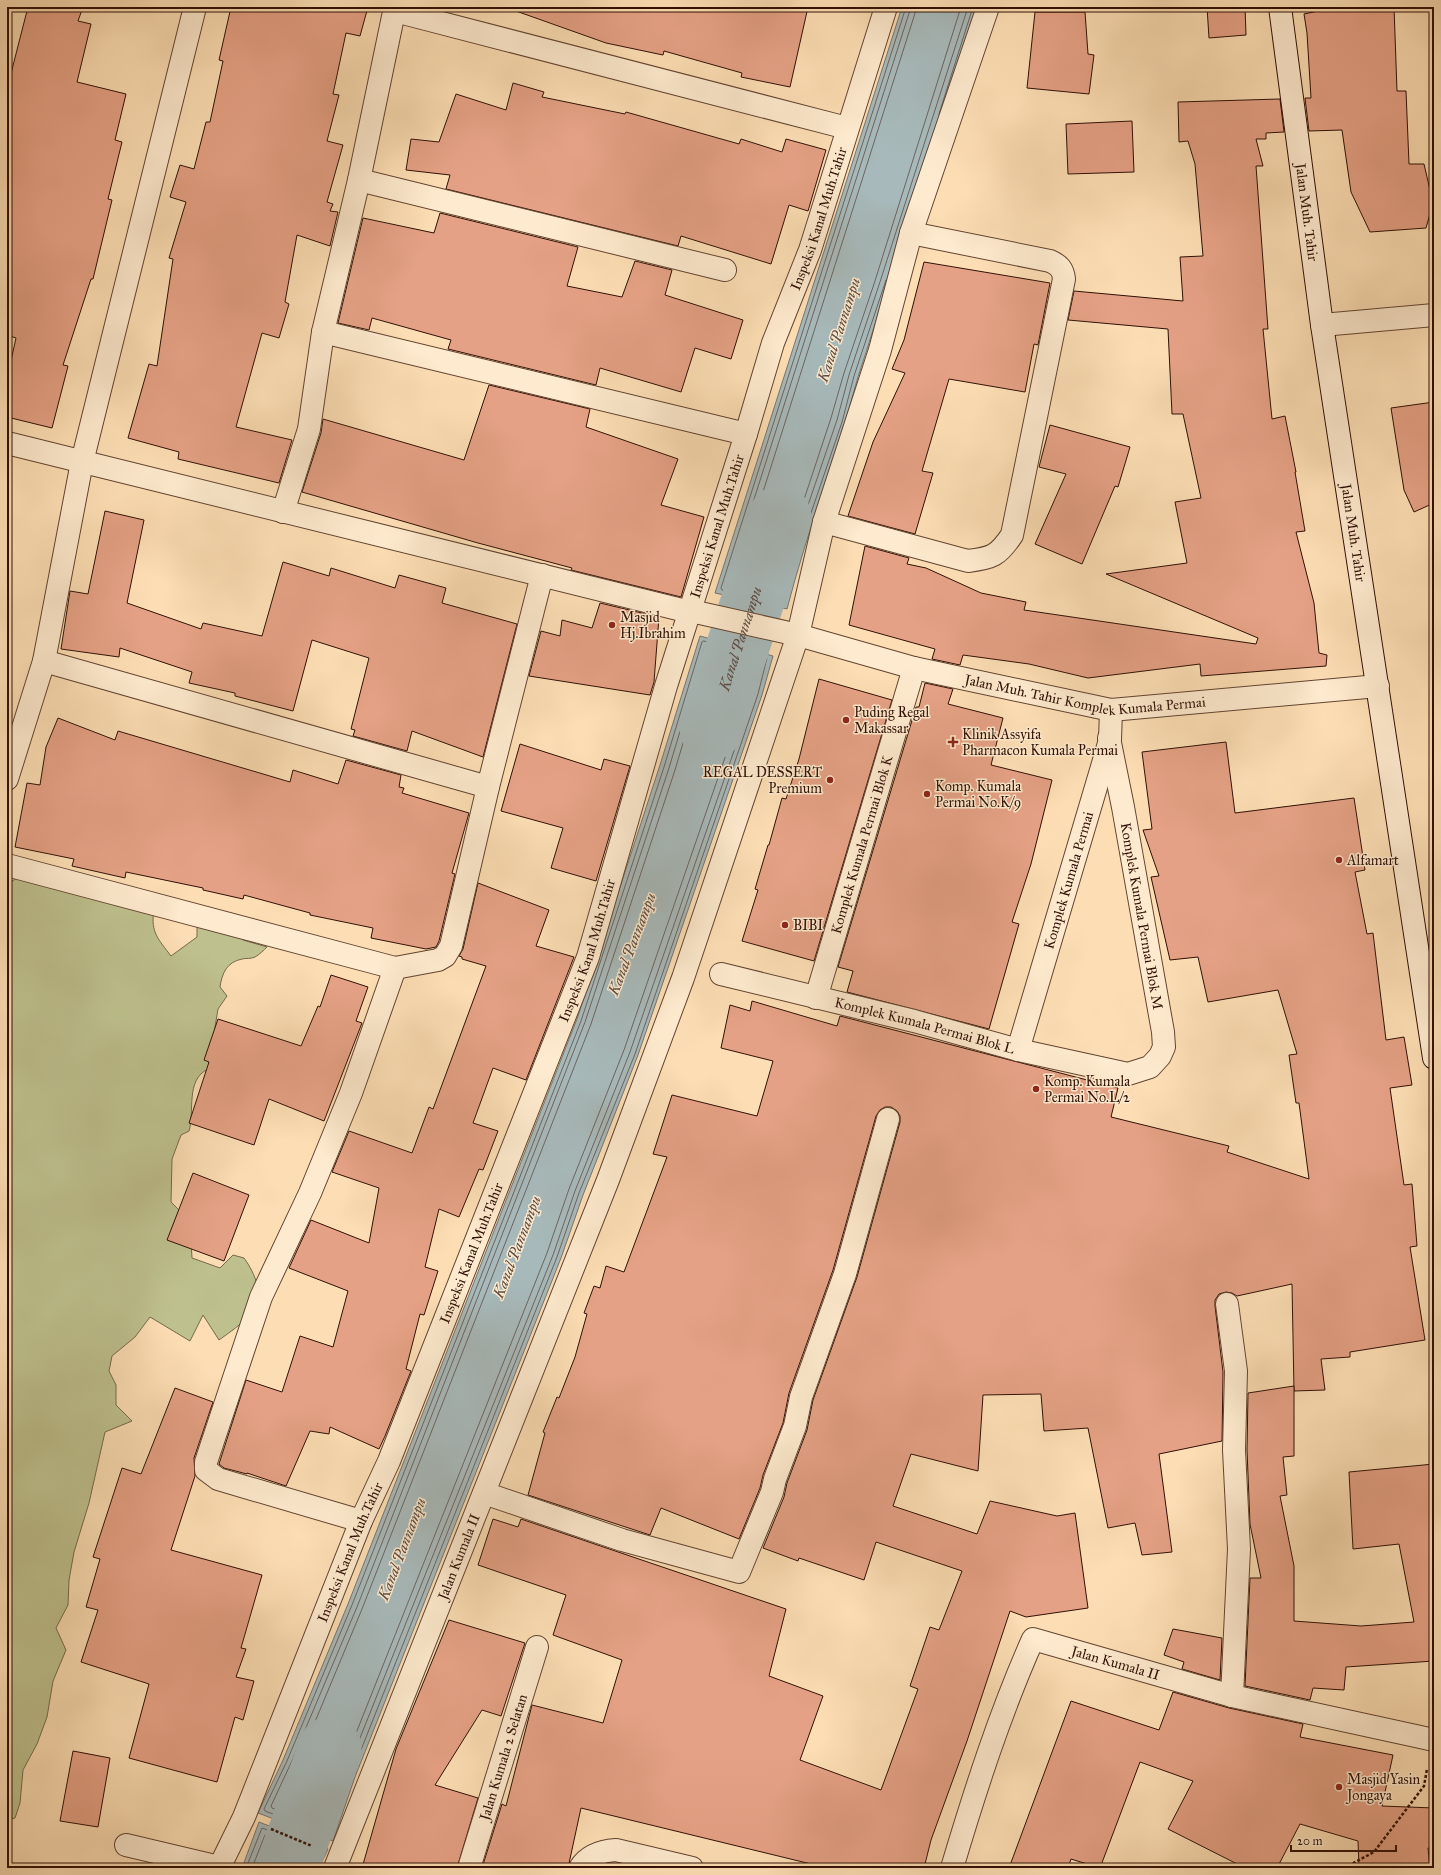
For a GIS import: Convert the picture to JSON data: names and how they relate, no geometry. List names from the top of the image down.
{
  "streets": {
    "street": [
      "Jalan Muh. Tahir",
      "Inspeksi Kanal Muh.Tahir",
      "Jalan Muh. Tahir Komplek Kumala Permai",
      "Komplek Kumala Permai Blok K",
      "Komplek Kumala Permai",
      "Komplek Kumala Permai Blok M",
      "Komplek Kumala Permai Blok L",
      "Jalan Kumala II",
      "Jalan Kumala 2 Selatan"
    ]
  },
  "crossings": [
    ["Jalan Muh. Tahir", "Jalan Muh. Tahir Komplek Kumala Permai"],
    ["Inspeksi Kanal Muh.Tahir", "Jalan Muh. Tahir Komplek Kumala Permai"],
    ["Jalan Muh. Tahir Komplek Kumala Permai", "Komplek Kumala Permai Blok K"],
    ["Jalan Muh. Tahir Komplek Kumala Permai", "Komplek Kumala Permai"],
    ["Komplek Kumala Permai Blok K", "Komplek Kumala Permai Blok L"],
    ["Komplek Kumala Permai", "Komplek Kumala Permai Blok M"],
    ["Komplek Kumala Permai", "Komplek Kumala Permai Blok L"],
    ["Komplek Kumala Permai Blok M", "Komplek Kumala Permai Blok L"]
  ],
  "water": ["Kanal Pannampu"],
  "places": {
    "other": [
      "Masjid Hj.Ibrahim",
      "Puding Regal Makassar",
      "REGAL DESSERT Premium",
      "Komp. Kumala Permai No.K/9",
      "Alfamart",
      "BIBI",
      "Komp. Kumala Permai No.L/2",
      "Masjid Yasin Jongaya"
    ],
    "health": ["Klinik Assyifa Pharmacon Kumala Permai"]
  },
  "scale_bar": "20 m"
}
